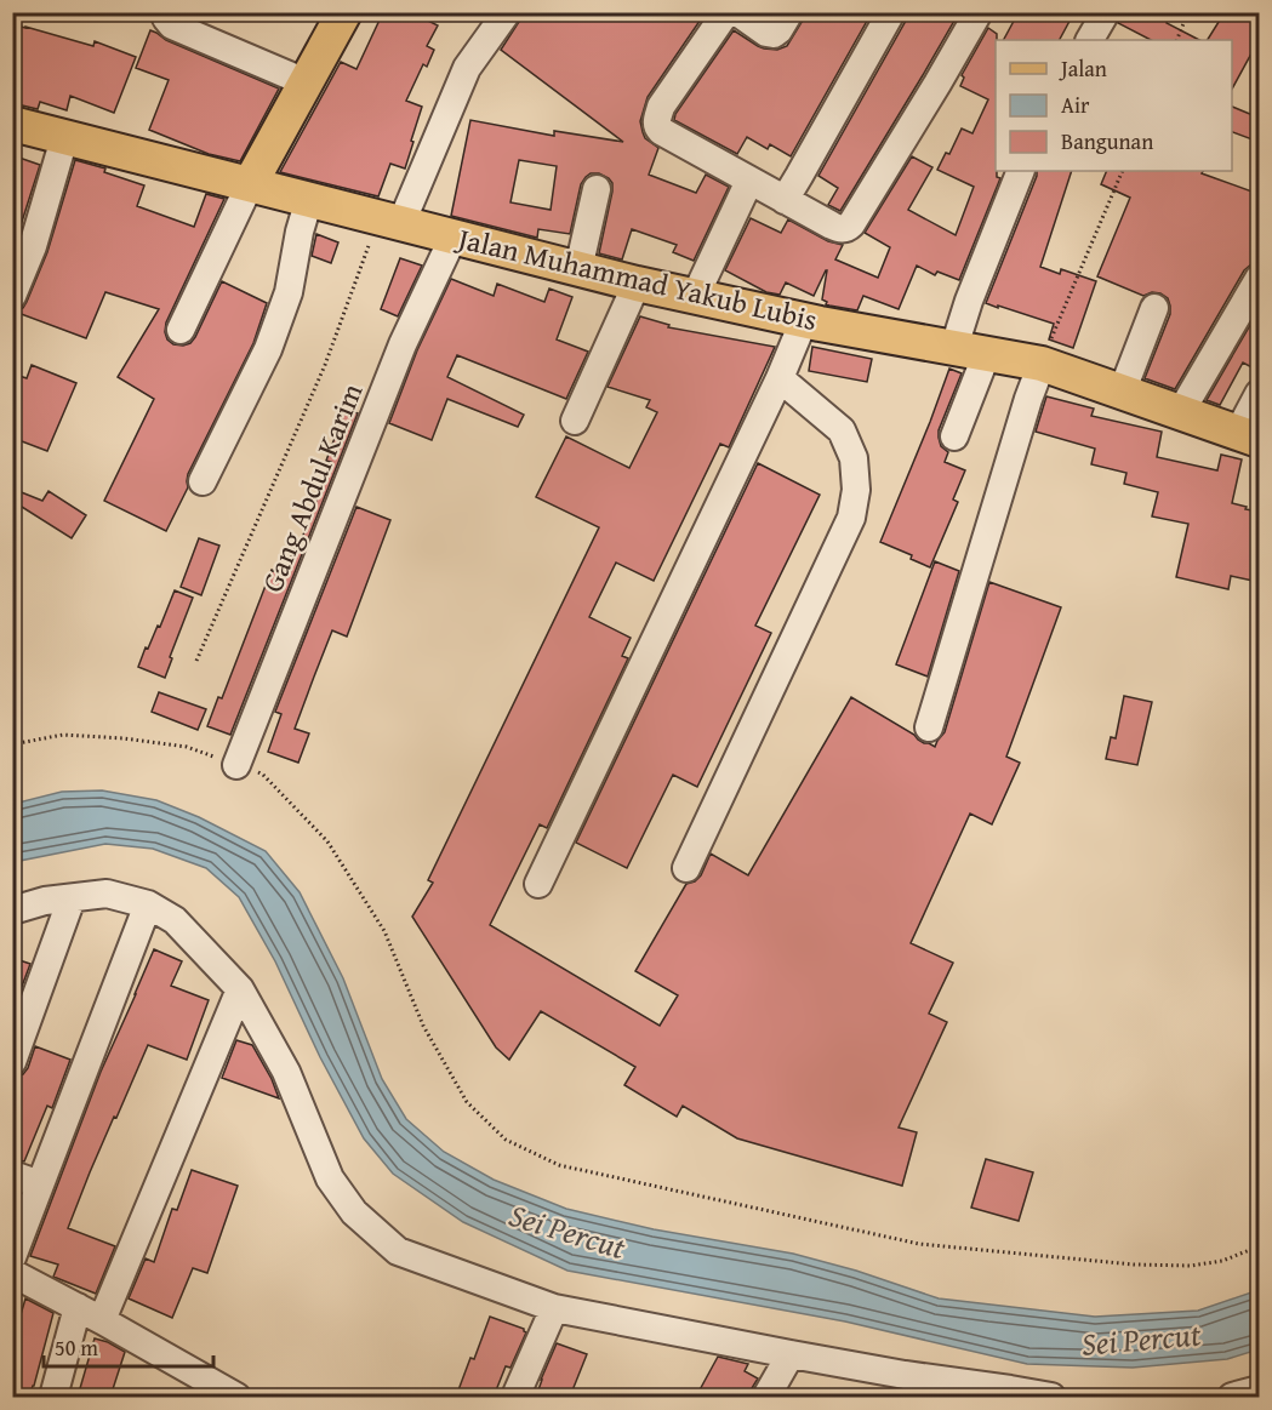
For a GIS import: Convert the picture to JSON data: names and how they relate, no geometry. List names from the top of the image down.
{
  "streets": {
    "main road": ["Jalan Muhammad Yakub Lubis"],
    "street": ["Gang Abdul Karim"]
  },
  "crossings": [
    ["Jalan Muhammad Yakub Lubis", "Gang Abdul Karim"]
  ],
  "water": ["Sei Percut"],
  "legend": ["Jalan", "Air", "Bangunan"],
  "scale_bar": "50 m"
}
